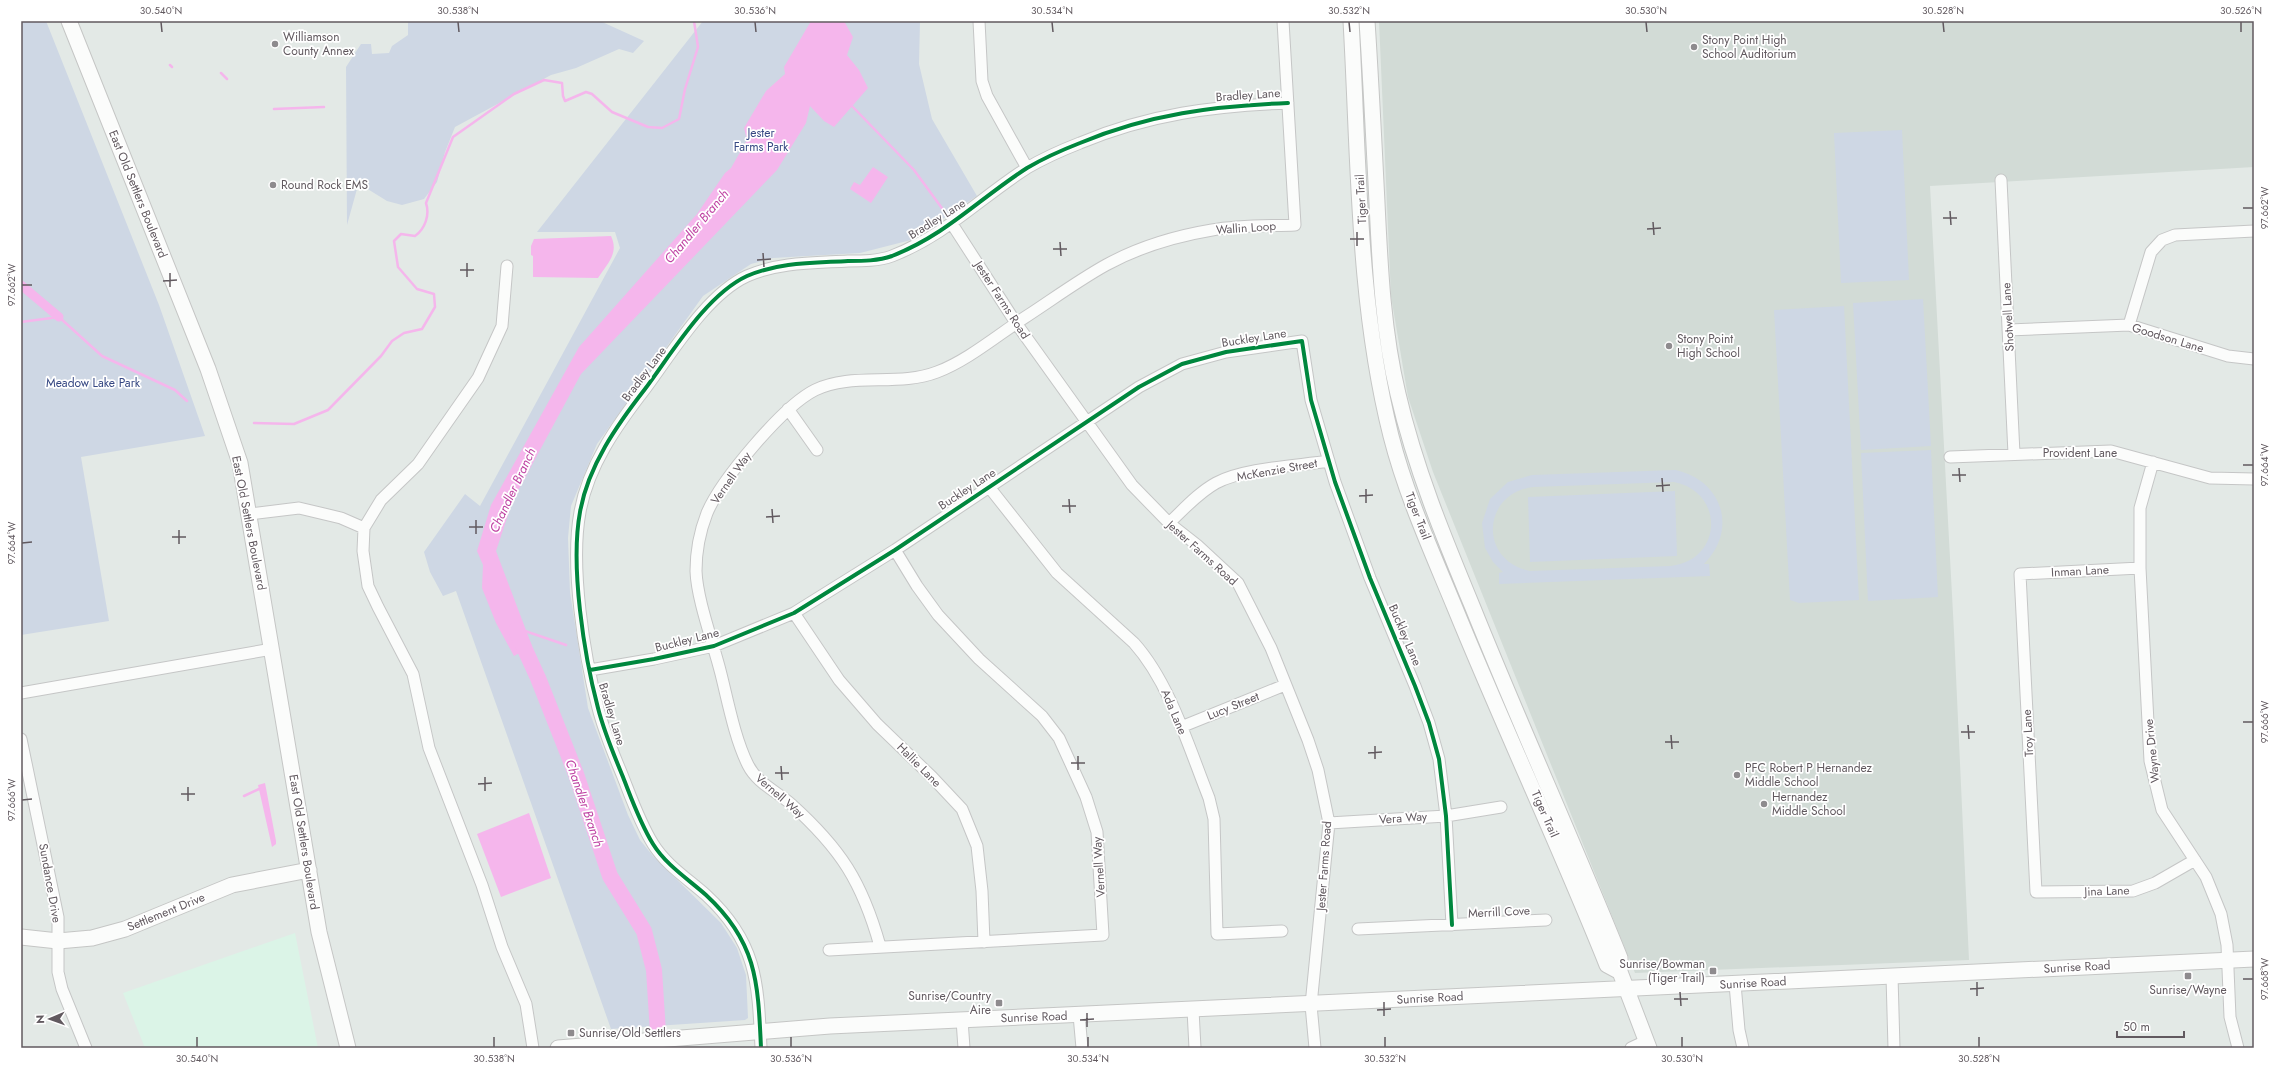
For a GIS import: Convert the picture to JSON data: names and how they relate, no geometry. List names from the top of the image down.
{
  "streets": {
    "main road": [
      "East Old Settlers Boulevard",
      "Tiger Trail",
      "Settlement Drive",
      "Sunrise Road"
    ],
    "street": [
      "Bradley Lane",
      "Wallin Loop",
      "Jester Farms Road",
      "Shotwell Lane",
      "Buckley Lane",
      "Goodson Lane",
      "Provident Lane",
      "McKenzie Street",
      "Vernell Way",
      "Inman Lane",
      "Lucy Street",
      "Ada Lane",
      "Troy Lane",
      "Wayne Drive",
      "Hallie Lane",
      "Vera Way",
      "Sundance Drive",
      "Jina Lane",
      "Merrill Cove"
    ]
  },
  "crossings": [
    ["Bradley Lane", "Wallin Loop"],
    ["Bradley Lane", "Jester Farms Road"],
    ["Bradley Lane", "Buckley Lane"],
    ["Bradley Lane", "Sunrise Road"],
    ["East Old Settlers Boulevard", "Settlement Drive"],
    ["Tiger Trail", "Sunrise Road"],
    ["Wallin Loop", "Jester Farms Road"],
    ["Wallin Loop", "Vernell Way"],
    ["Jester Farms Road", "Buckley Lane"],
    ["Jester Farms Road", "McKenzie Street"],
    ["Jester Farms Road", "Vernell Way"],
    ["Jester Farms Road", "Lucy Street"],
    ["Jester Farms Road", "Vera Way"],
    ["Jester Farms Road", "Sunrise Road"],
    ["Shotwell Lane", "Goodson Lane"],
    ["Shotwell Lane", "Provident Lane"],
    ["Buckley Lane", "McKenzie Street"],
    ["Buckley Lane", "Vernell Way"],
    ["Buckley Lane", "Ada Lane"],
    ["Buckley Lane", "Hallie Lane"],
    ["Buckley Lane", "Vera Way"],
    ["Buckley Lane", "Merrill Cove"],
    ["Provident Lane", "Wayne Drive"],
    ["Vernell Way", "Hallie Lane"],
    ["Inman Lane", "Troy Lane"],
    ["Inman Lane", "Wayne Drive"],
    ["Lucy Street", "Ada Lane"],
    ["Troy Lane", "Jina Lane"],
    ["Wayne Drive", "Jina Lane"],
    ["Wayne Drive", "Sunrise Road"],
    ["Sundance Drive", "Settlement Drive"]
  ],
  "water": ["Chandler Branch"],
  "parks": ["Jester Farms Park", "Meadow Lake Park"],
  "places": {
    "other": [
      "Williamson County Annex",
      "Stony Point High School Auditorium",
      "Round Rock EMS",
      "Stony Point High School",
      "PFC Robert P Hernandez Middle School",
      "Hernandez Middle School"
    ],
    "transit": [
      "Sunrise/Bowman (Tiger Trail)",
      "Sunrise/Wayne",
      "Sunrise/Country Aire",
      "Sunrise/Old Settlers"
    ]
  },
  "scale_bar": "50 m",
  "north": "left",
  "coordinates": [
    "30.540°N",
    "30.538°N",
    "30.536°N",
    "30.534°N",
    "30.532°N",
    "30.530°N",
    "30.528°N",
    "30.526°N",
    "97.662°W",
    "97.664°W",
    "97.666°W",
    "97.668°W"
  ]
}
